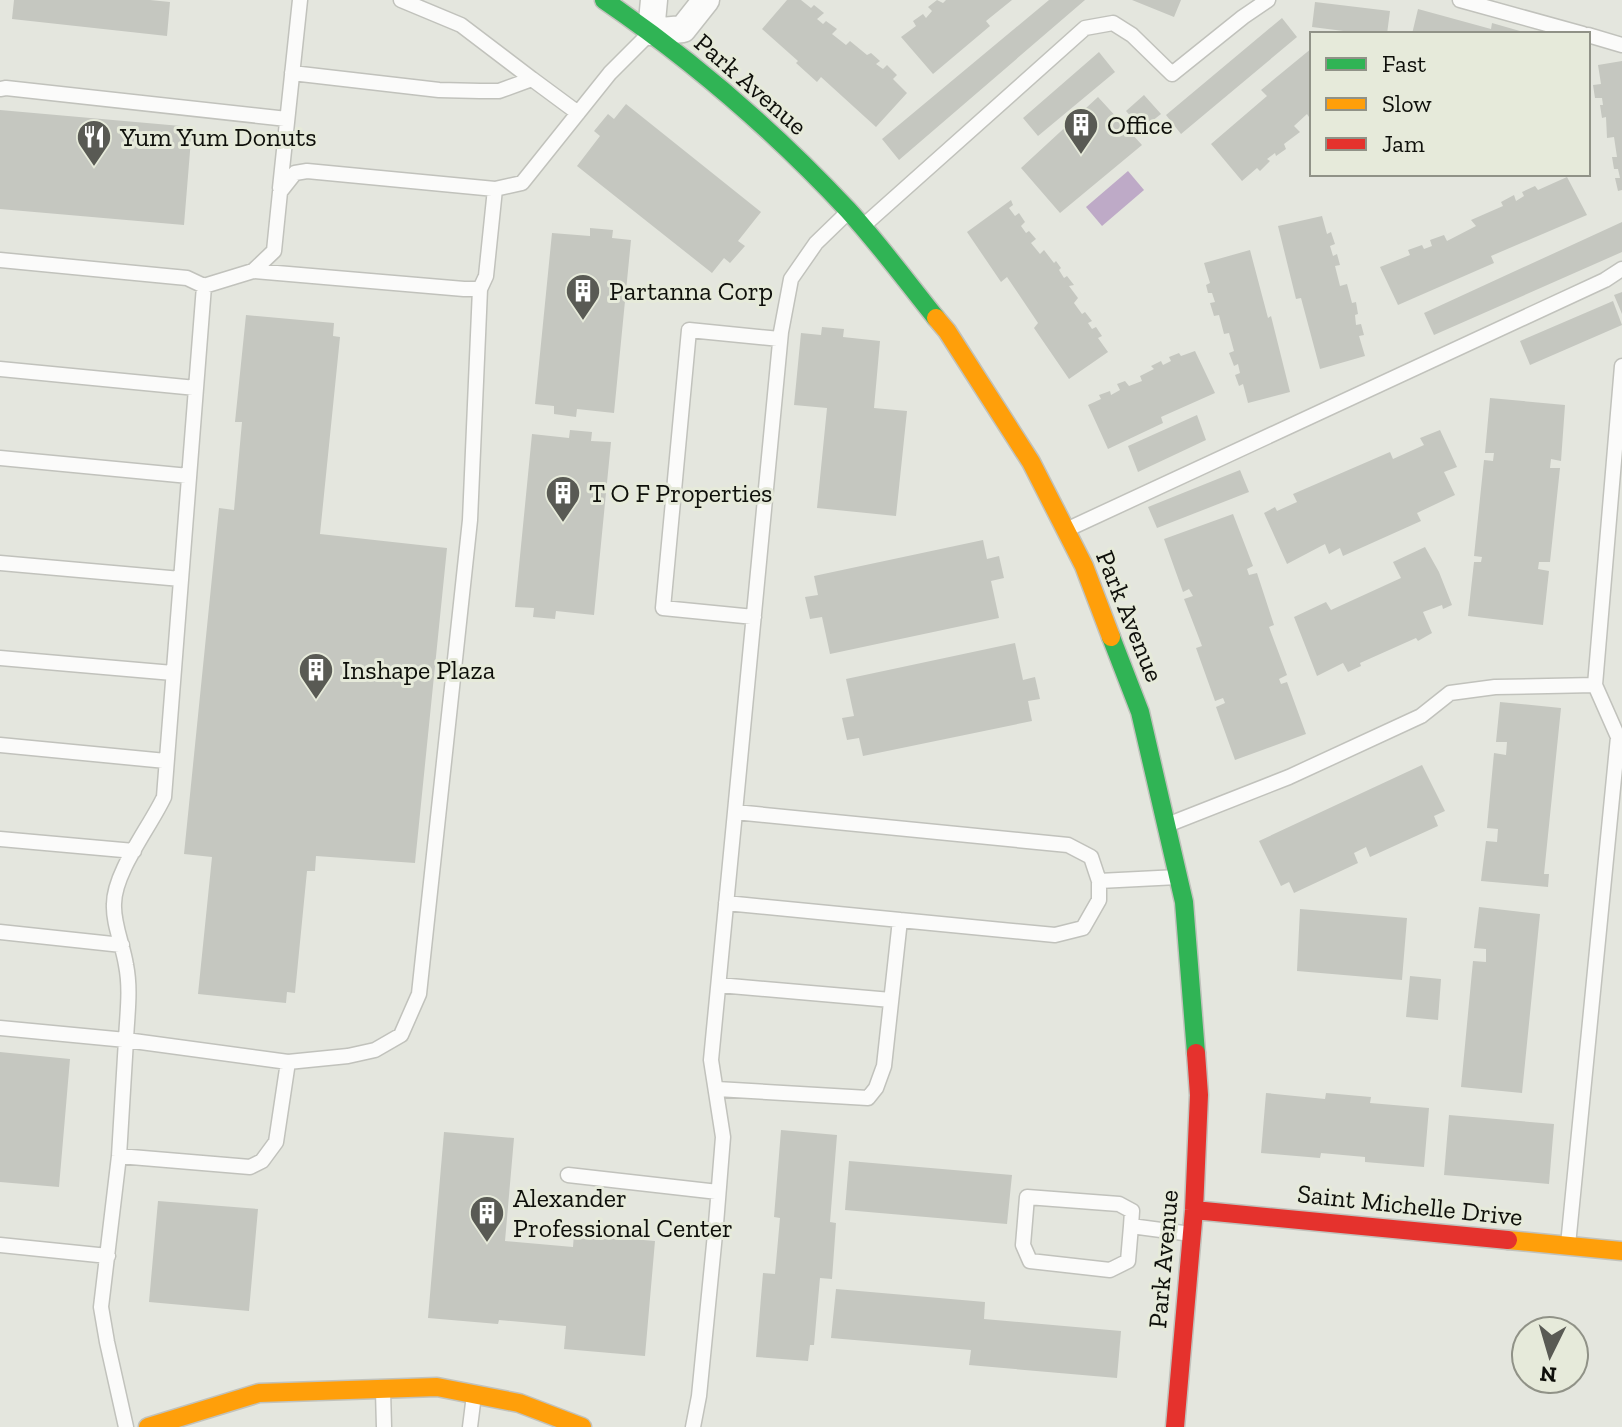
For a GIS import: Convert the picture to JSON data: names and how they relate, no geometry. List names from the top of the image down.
{
  "streets": {
    "street": ["Park Avenue", "Saint Michelle Drive"]
  },
  "crossings": [
    ["Park Avenue", "Saint Michelle Drive"]
  ],
  "places": {
    "building": [
      "Office",
      "Partanna Corp",
      "T O F Properties",
      "Inshape Plaza",
      "Alexander Professional Center"
    ],
    "restaurant": ["Yum Yum Donuts"]
  },
  "legend": ["Fast", "Slow", "Jam"],
  "north": "bottom"
}
